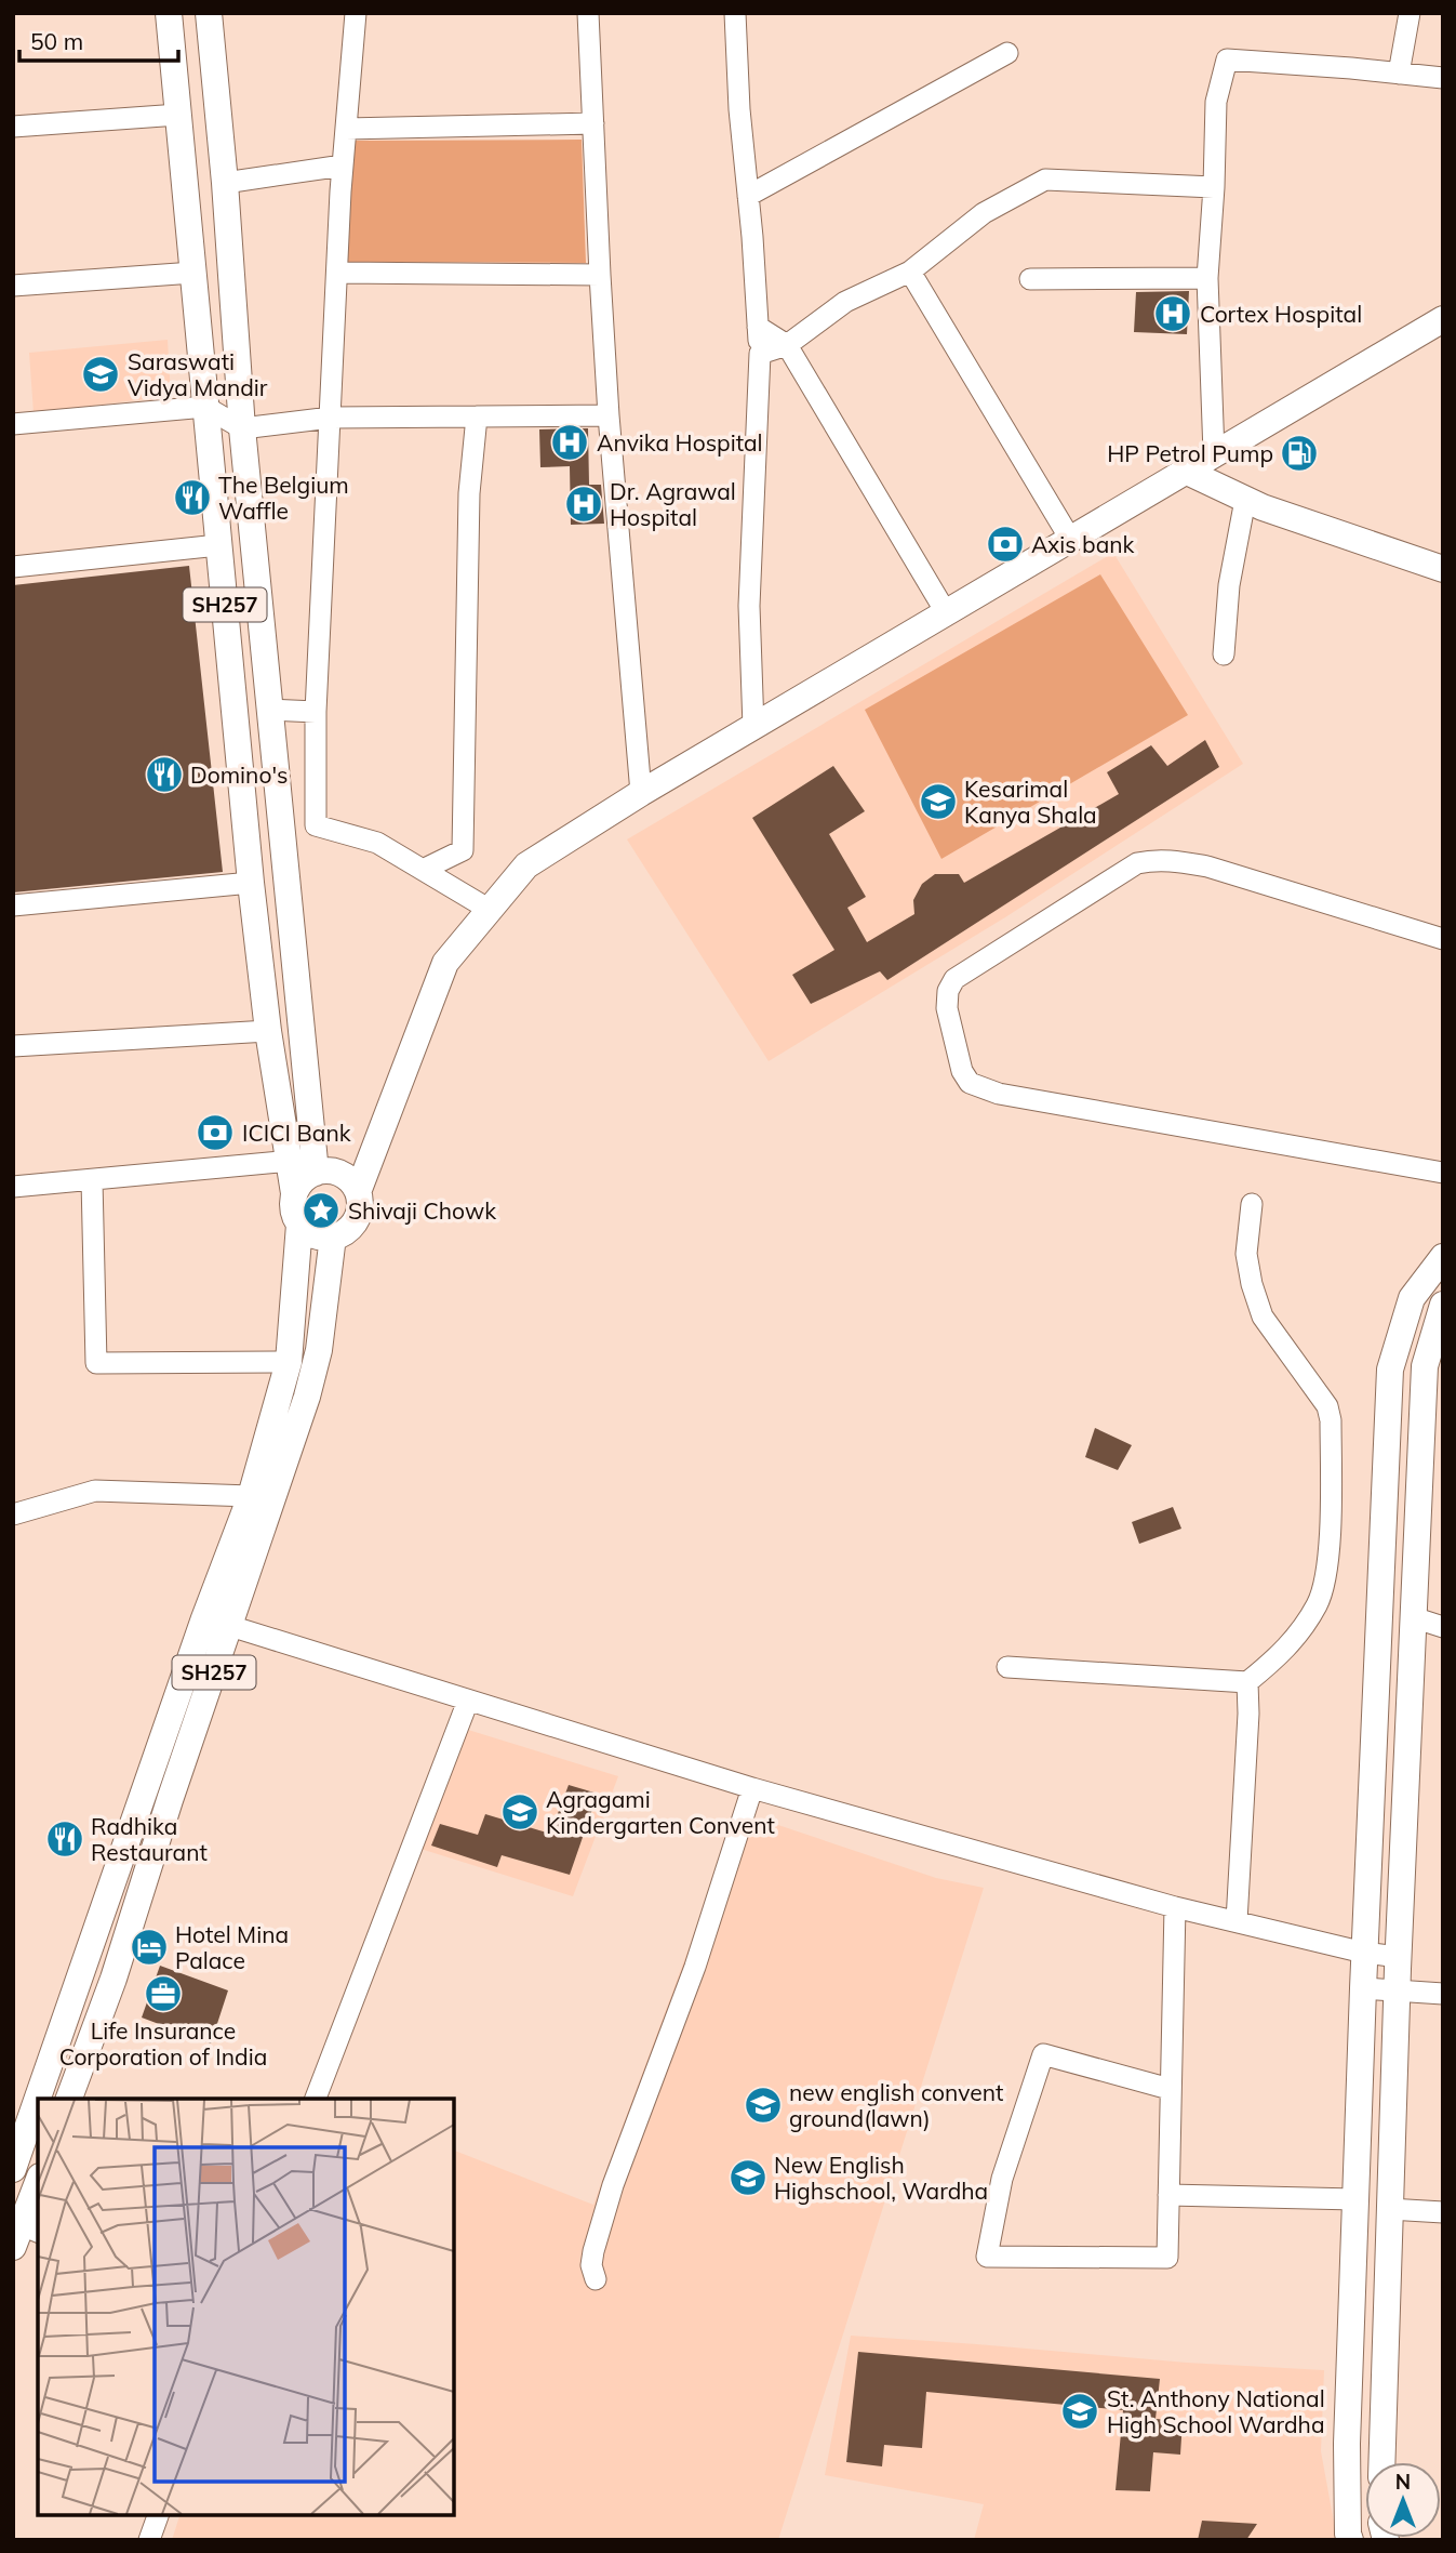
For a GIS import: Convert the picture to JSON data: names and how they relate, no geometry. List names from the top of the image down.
{
  "streets": {
    "main road": ["SH257"]
  },
  "places": {
    "hospital": ["Cortex Hospital", "Anvika Hospital", "Dr. Agrawal Hospital"],
    "school or university": [
      "Saraswati Vidya Mandir",
      "Kesarimal Kanya Shala",
      "Agragami Kindergarten Convent",
      "new english convent ground(lawn)",
      "New English Highschool, Wardha",
      "St. Anthony National High School Wardha"
    ],
    "fuel station": ["HP Petrol Pump"],
    "restaurant": ["The Belgium Waffle", "Domino's", "Radhika Restaurant"],
    "bank": ["Axis bank", "ICICI Bank"],
    "place": ["Shivaji Chowk"],
    "hotel": ["Hotel Mina Palace"],
    "office": ["Life Insurance Corporation of India"]
  },
  "scale_bar": "50 m",
  "north": "top"
}
